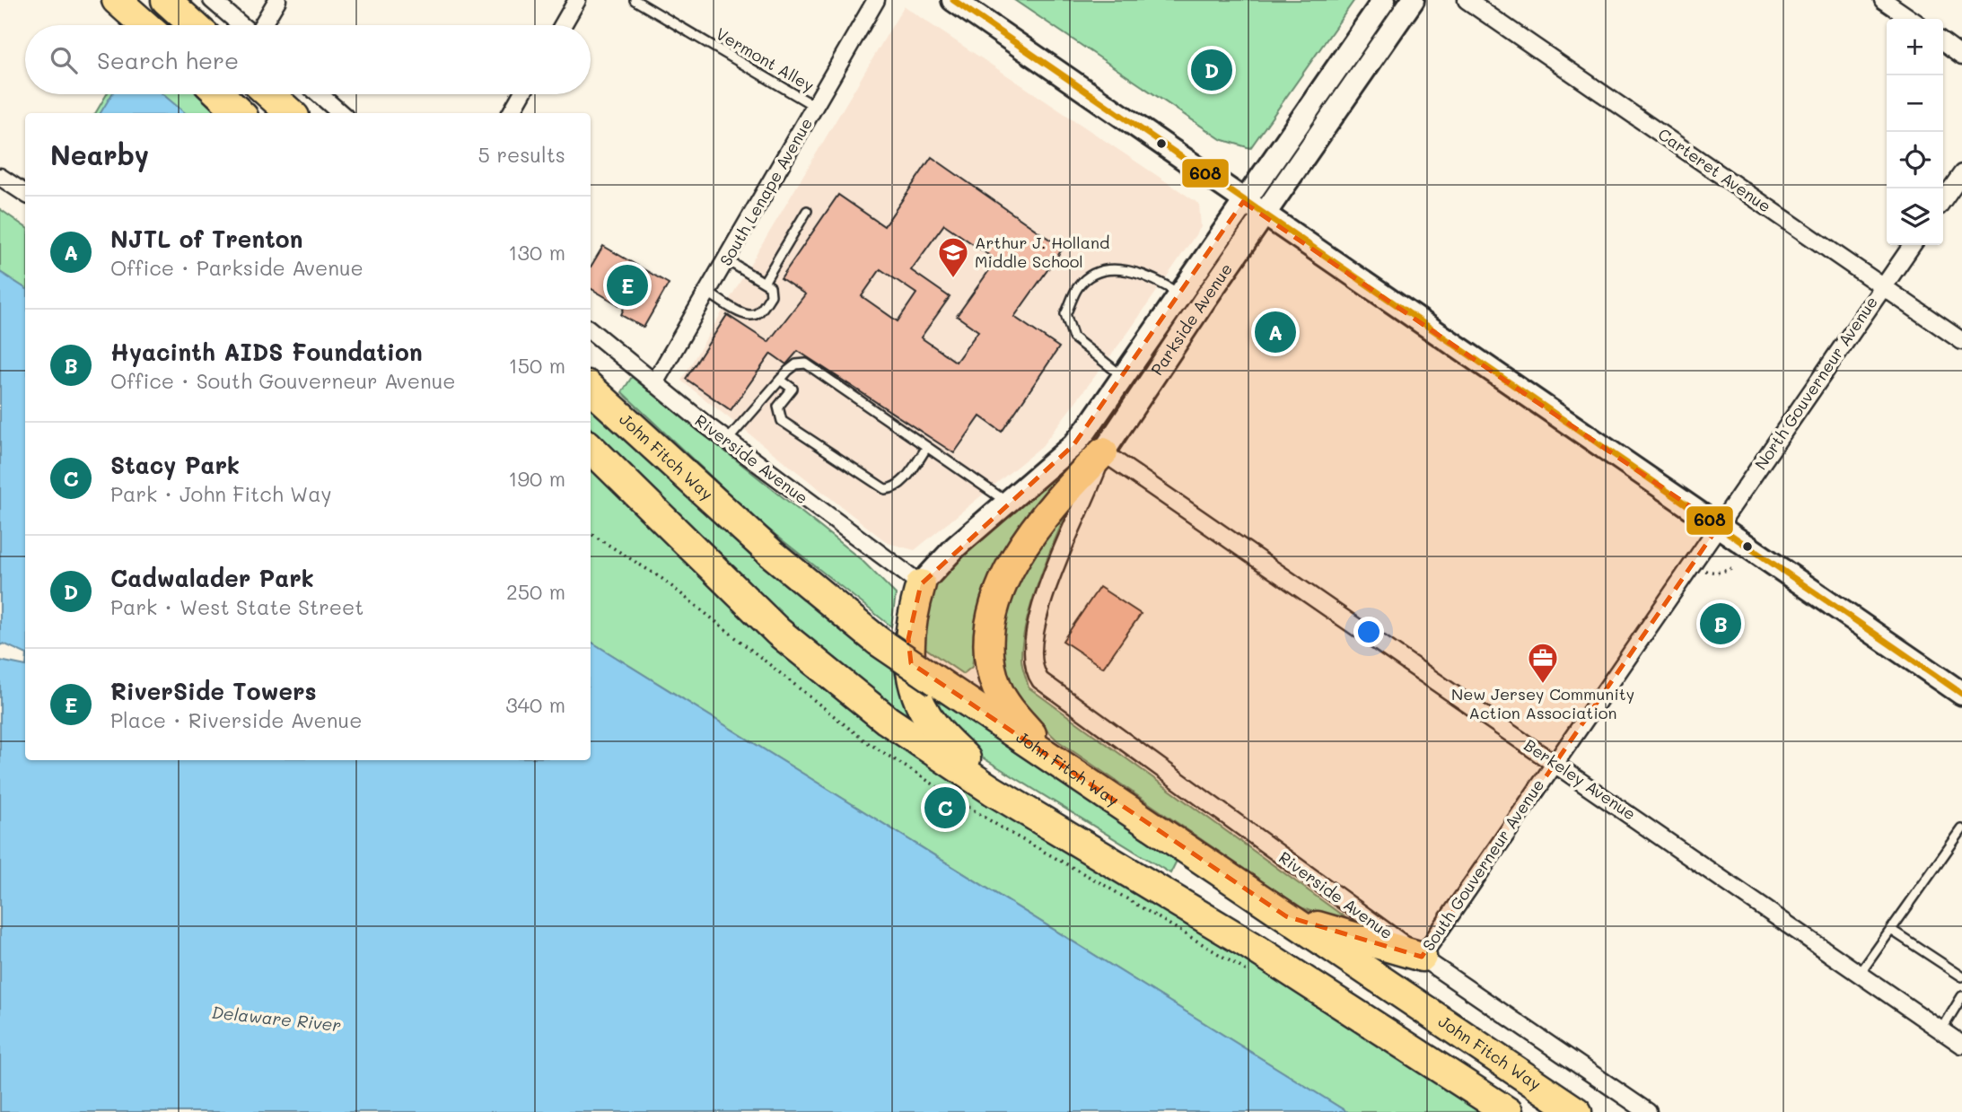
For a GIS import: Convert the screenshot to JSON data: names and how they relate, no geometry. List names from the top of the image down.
{
  "streets": {
    "highway": ["John Fitch Way"],
    "main road": ["Parkside Avenue"],
    "street": [
      "Carteret Avenue",
      "South Lenape Avenue",
      "North Gouverneur Avenue",
      "Riverside Avenue",
      "Berkeley Avenue",
      "South Gouverneur Avenue"
    ],
    "lane": ["Vermont Alley"]
  },
  "crossings": [
    ["Vermont Alley", "South Lenape Avenue"],
    ["Carteret Avenue", "North Gouverneur Avenue"],
    ["South Lenape Avenue", "Riverside Avenue"],
    ["Parkside Avenue", "Riverside Avenue"],
    ["Parkside Avenue", "Berkeley Avenue"],
    ["North Gouverneur Avenue", "South Gouverneur Avenue"],
    ["Riverside Avenue", "South Gouverneur Avenue"],
    ["Berkeley Avenue", "South Gouverneur Avenue"]
  ],
  "water": ["Delaware River"],
  "places": {
    "school or university": ["Arthur J. Holland Middle School"],
    "office": ["New Jersey Community Action Association"]
  },
  "lines": ["transit line 608"],
  "page": {
    "map_buttons": ["+", "−"],
    "search": "Search here",
    "pins": [
      "D",
      "E",
      "A",
      "B",
      "C"
    ],
    "heading": ["Nearby", "5 results"],
    "list": [
      {
        "mark": "A",
        "name": "NJTL of Trenton",
        "note": "Office · Parkside Avenue",
        "value": "130 m"
      },
      {
        "mark": "B",
        "name": "Hyacinth AIDS Foundation",
        "note": "Office · South Gouverneur Avenue",
        "value": "150 m"
      },
      {
        "mark": "C",
        "name": "Stacy Park",
        "note": "Park · John Fitch Way",
        "value": "190 m"
      },
      {
        "mark": "D",
        "name": "Cadwalader Park",
        "note": "Park · West State Street",
        "value": "250 m"
      },
      {
        "mark": "E",
        "name": "RiverSide Towers",
        "note": "Place · Riverside Avenue",
        "value": "340 m"
      }
    ]
  }
}
